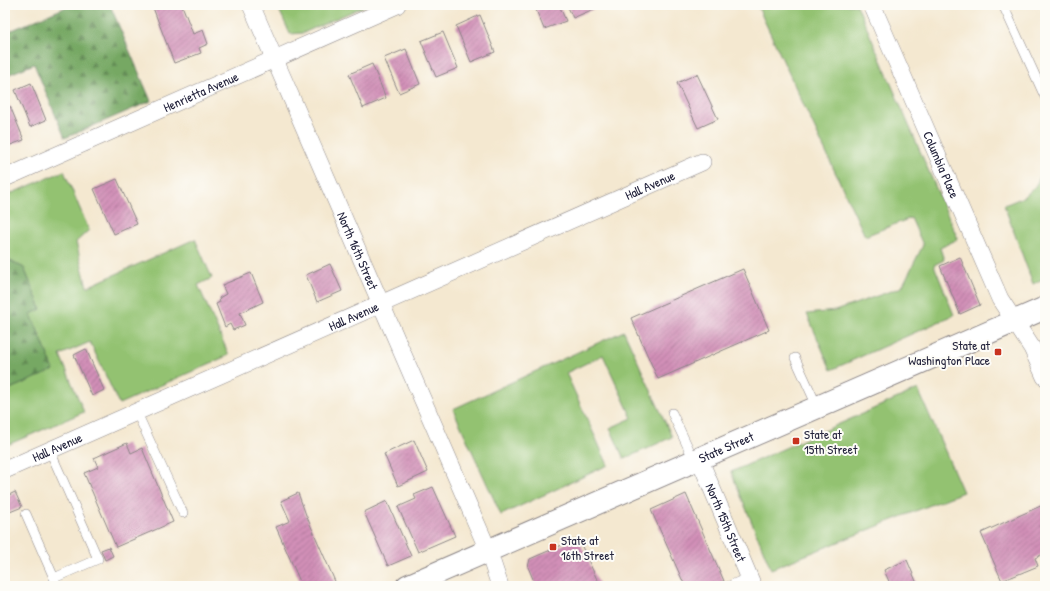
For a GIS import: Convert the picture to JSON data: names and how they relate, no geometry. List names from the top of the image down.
{
  "streets": {
    "main road": ["State Street"],
    "street": [
      "Henrietta Avenue",
      "Columbia Place",
      "Hall Avenue",
      "North 16th Street",
      "North 15th Street"
    ]
  },
  "crossings": [
    ["Henrietta Avenue", "North 16th Street"],
    ["Columbia Place", "State Street"],
    ["Hall Avenue", "North 16th Street"],
    ["North 16th Street", "State Street"],
    ["State Street", "North 15th Street"]
  ],
  "places": {
    "transit": ["State at Washington Place", "State at 15th Street", "State at 16th Street"]
  }
}
